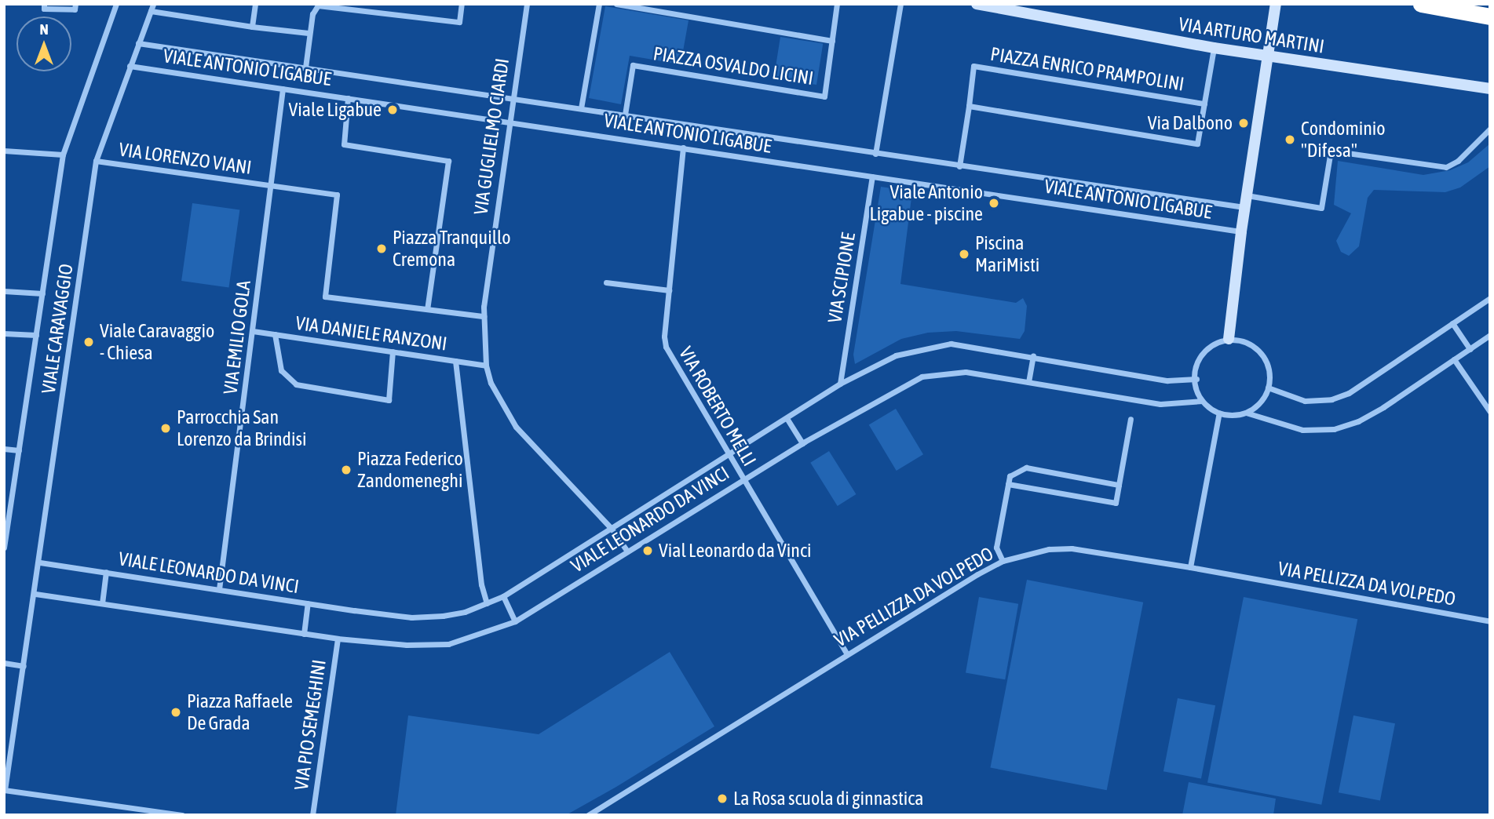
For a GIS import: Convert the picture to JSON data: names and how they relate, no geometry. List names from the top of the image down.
{
  "streets": {
    "street": [
      "VIA ARTURO MARTINI",
      "PIAZZA OSVALDO LICINI",
      "VIALE ANTONIO LIGABUE",
      "PIAZZA ENRICO PRAMPOLINI",
      "VIA GUGLIELMO CIARDI",
      "VIA LORENZO VIANI",
      "VIA SCIPIONE",
      "VIALE CARAVAGGIO",
      "VIA DANIELE RANZONI",
      "VIA EMILIO GOLA",
      "VIA ROBERTO MELLI",
      "VIALE LEONARDO DA VINCI",
      "VIA PELLIZZA DA VOLPEDO",
      "VIA PIO SEMEGHINI"
    ]
  },
  "crossings": [
    ["VIA ARTURO MARTINI", "PIAZZA ENRICO PRAMPOLINI"],
    ["PIAZZA OSVALDO LICINI", "VIALE ANTONIO LIGABUE"],
    ["VIALE ANTONIO LIGABUE", "PIAZZA ENRICO PRAMPOLINI"],
    ["VIALE ANTONIO LIGABUE", "VIA GUGLIELMO CIARDI"],
    ["VIALE ANTONIO LIGABUE", "VIA SCIPIONE"],
    ["VIALE ANTONIO LIGABUE", "VIALE CARAVAGGIO"],
    ["VIALE ANTONIO LIGABUE", "VIA EMILIO GOLA"],
    ["VIALE ANTONIO LIGABUE", "VIA ROBERTO MELLI"],
    ["VIA GUGLIELMO CIARDI", "VIA DANIELE RANZONI"],
    ["VIA GUGLIELMO CIARDI", "VIALE LEONARDO DA VINCI"],
    ["VIA LORENZO VIANI", "VIALE CARAVAGGIO"],
    ["VIA LORENZO VIANI", "VIA EMILIO GOLA"],
    ["VIA SCIPIONE", "VIALE LEONARDO DA VINCI"],
    ["VIALE CARAVAGGIO", "VIALE LEONARDO DA VINCI"],
    ["VIA DANIELE RANZONI", "VIA EMILIO GOLA"],
    ["VIA EMILIO GOLA", "VIALE LEONARDO DA VINCI"],
    ["VIA ROBERTO MELLI", "VIALE LEONARDO DA VINCI"],
    ["VIA ROBERTO MELLI", "VIA PELLIZZA DA VOLPEDO"],
    ["VIALE LEONARDO DA VINCI", "VIA PIO SEMEGHINI"]
  ],
  "places": [
    "Viale Ligabue",
    "Via Dalbono",
    "Condominio \"Difesa\"",
    "Viale Antonio Ligabue - piscine",
    "Piazza Tranquillo Cremona",
    "Piscina MariMisti",
    "Viale Caravaggio - Chiesa",
    "Parrocchia San Lorenzo da Brindisi",
    "Piazza Federico Zandomeneghi",
    "Vial Leonardo da Vinci",
    "Piazza Raffaele De Grada",
    "La Rosa scuola di ginnastica"
  ],
  "north": "top"
}
